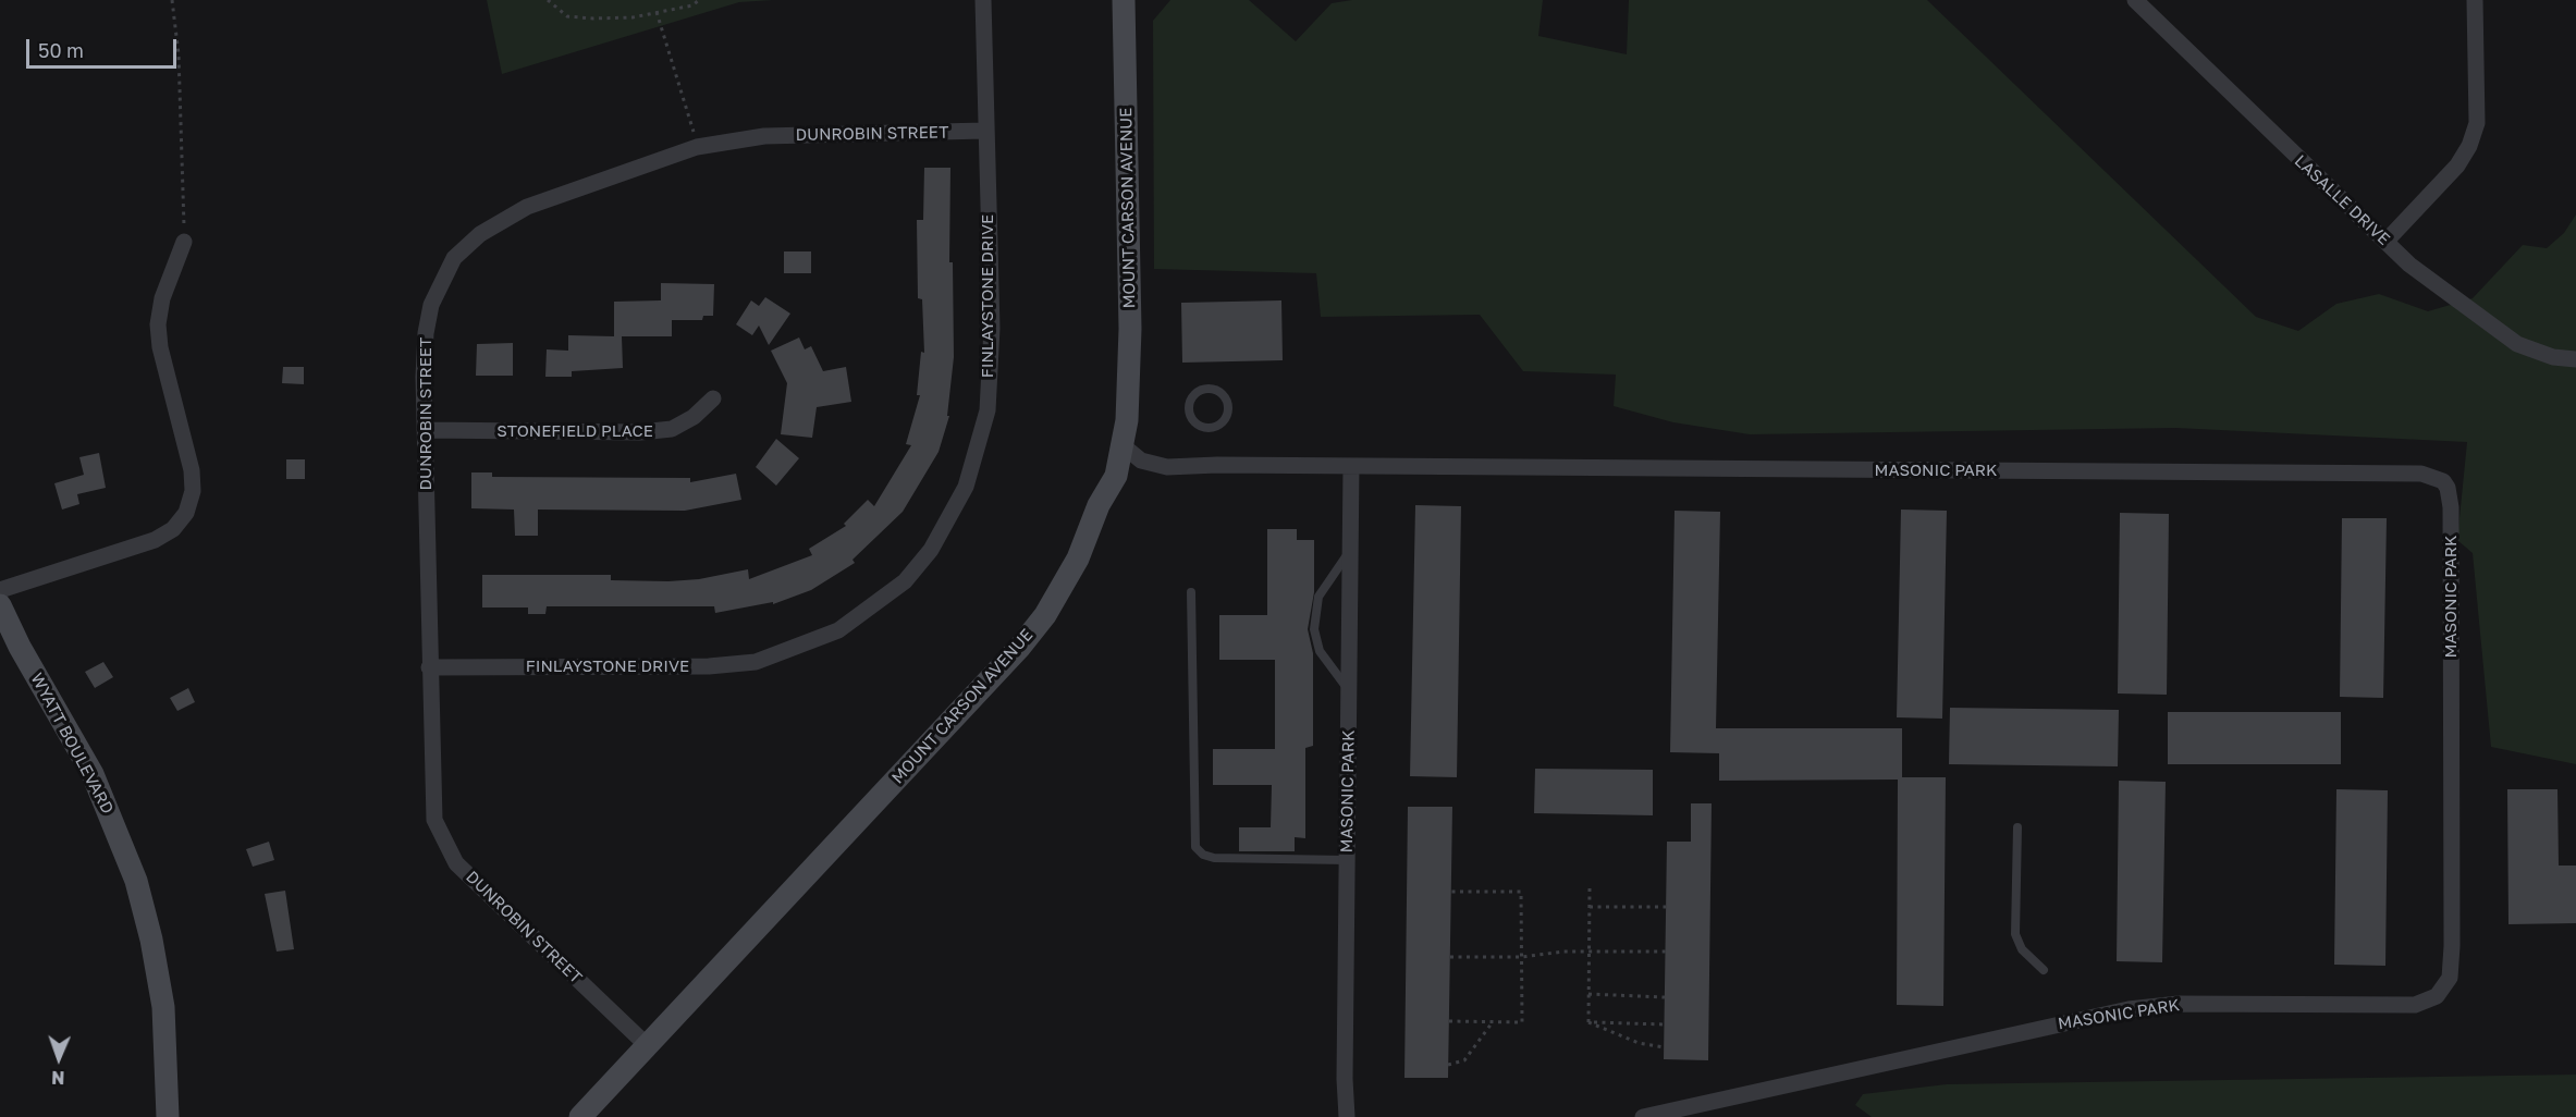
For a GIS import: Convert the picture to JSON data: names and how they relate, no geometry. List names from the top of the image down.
{
  "streets": {
    "main road": ["MOUNT CARSON AVENUE", "WYATT BOULEVARD"],
    "street": [
      "DUNROBIN STREET",
      "LASALLE DRIVE",
      "FINLAYSTONE DRIVE",
      "STONEFIELD PLACE",
      "MASONIC PARK"
    ]
  },
  "crossings": [
    ["DUNROBIN STREET", "MOUNT CARSON AVENUE"],
    ["DUNROBIN STREET", "FINLAYSTONE DRIVE"],
    ["DUNROBIN STREET", "STONEFIELD PLACE"],
    ["MOUNT CARSON AVENUE", "MASONIC PARK"]
  ],
  "scale_bar": "50 m",
  "north": "bottom"
}
